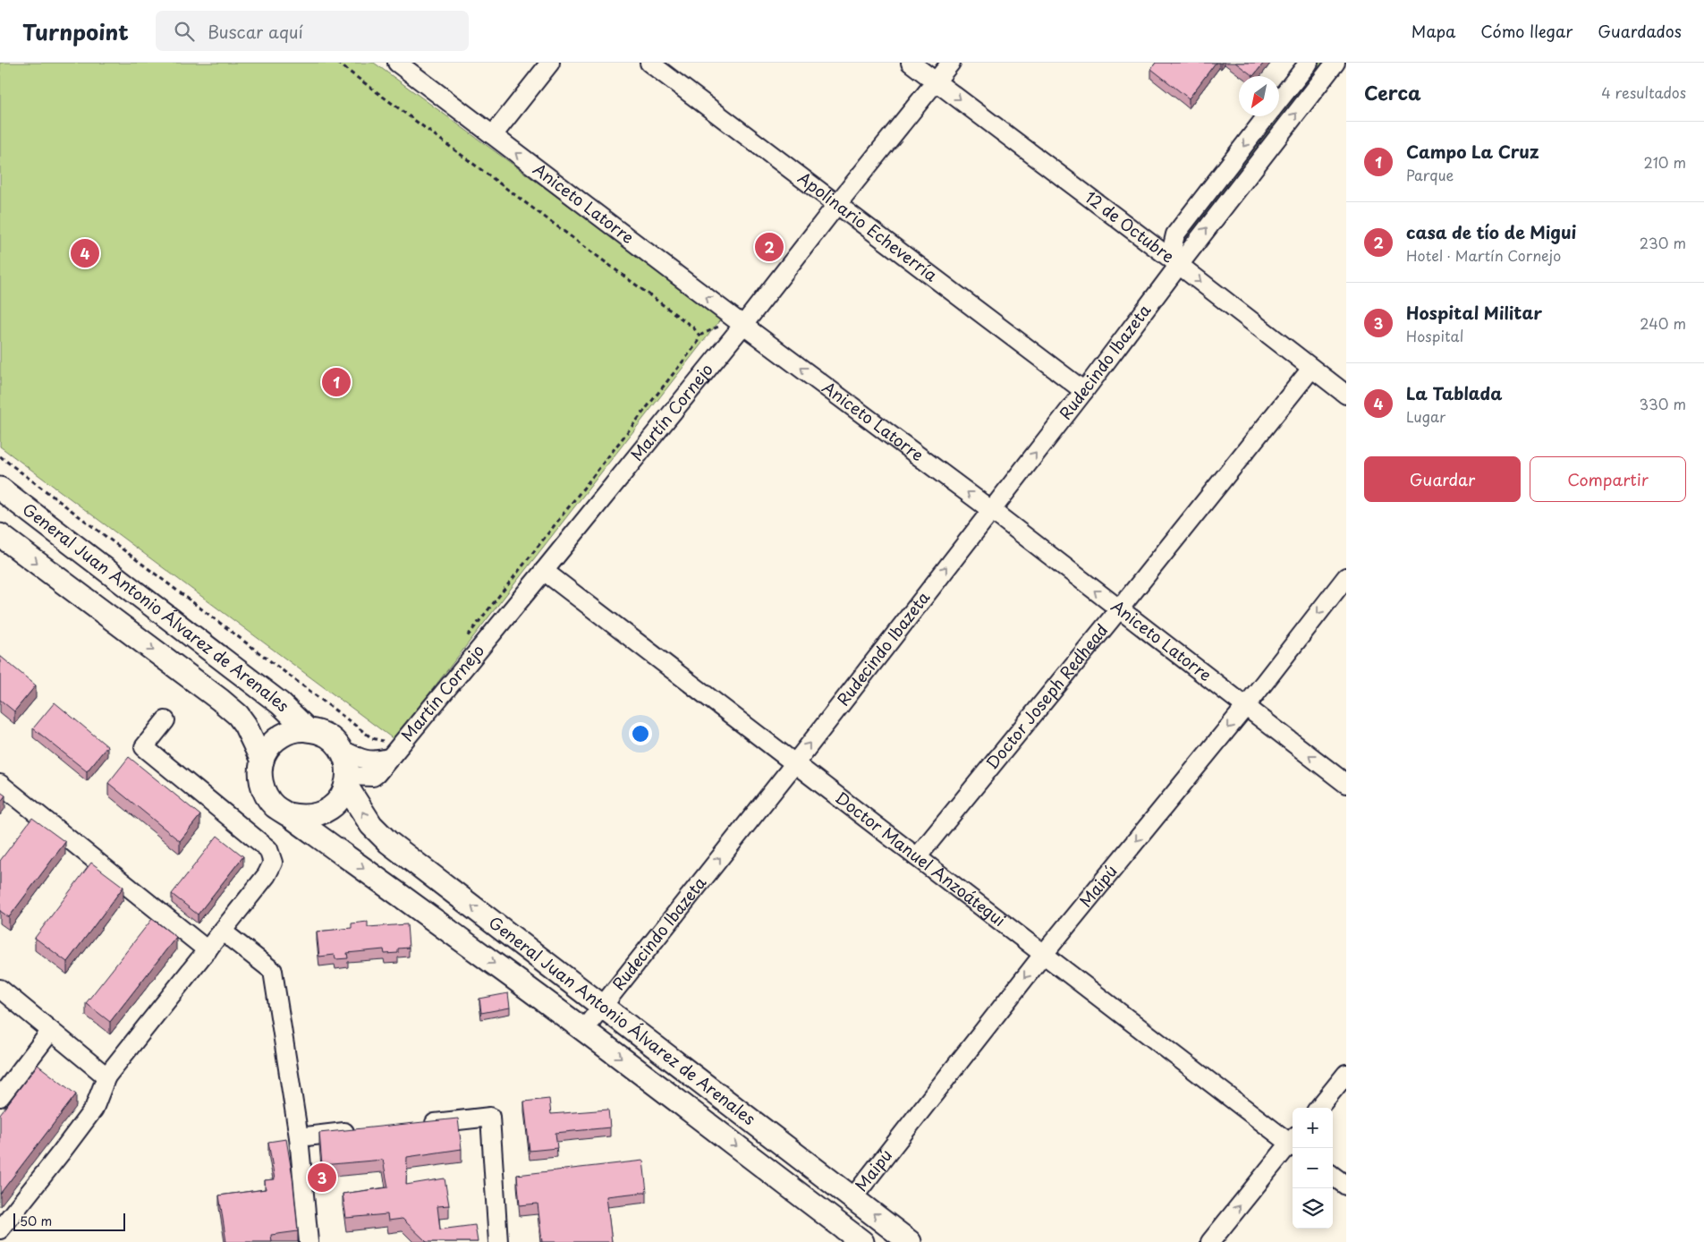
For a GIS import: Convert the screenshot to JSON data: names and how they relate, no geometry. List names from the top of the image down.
{
  "streets": {
    "main road": ["General Juan Antonio Álvarez de Arenales"],
    "street": [
      "Aniceto Latorre",
      "Apolinario Echeverría",
      "12 de Octubre",
      "Rudecindo Ibazeta",
      "Martín Cornejo",
      "Doctor Joseph Redhead",
      "Doctor Manuel Anzoátegui",
      "Maipú"
    ]
  },
  "crossings": [
    ["Aniceto Latorre", "Rudecindo Ibazeta"],
    ["Aniceto Latorre", "Martín Cornejo"],
    ["Aniceto Latorre", "Doctor Joseph Redhead"],
    ["Aniceto Latorre", "Maipú"],
    ["Apolinario Echeverría", "Rudecindo Ibazeta"],
    ["Apolinario Echeverría", "Martín Cornejo"],
    ["12 de Octubre", "Rudecindo Ibazeta"],
    ["12 de Octubre", "Martín Cornejo"],
    ["12 de Octubre", "Doctor Joseph Redhead"],
    ["Rudecindo Ibazeta", "General Juan Antonio Álvarez de Arenales"],
    ["Rudecindo Ibazeta", "Doctor Manuel Anzoátegui"],
    ["Martín Cornejo", "General Juan Antonio Álvarez de Arenales"],
    ["Martín Cornejo", "Doctor Manuel Anzoátegui"],
    ["General Juan Antonio Álvarez de Arenales", "Maipú"],
    ["Doctor Joseph Redhead", "Doctor Manuel Anzoátegui"],
    ["Doctor Manuel Anzoátegui", "Maipú"]
  ],
  "one_way": [
    "Aniceto Latorre",
    "12 de Octubre",
    "Rudecindo Ibazeta",
    "Maipú"
  ],
  "scale_bar": "50 m",
  "north": "bottom left",
  "page": {
    "header": "Turnpoint",
    "search": "Buscar aquí",
    "nav": ["Mapa", "Cómo llegar", "Guardados"],
    "heading": ["Cerca", "4 resultados"],
    "list": [
      {
        "mark": "1",
        "name": "Campo La Cruz",
        "note": "Parque",
        "value": "210 m"
      },
      {
        "mark": "2",
        "name": "casa de tío de Migui",
        "note": "Hotel · Martín Cornejo",
        "value": "230 m"
      },
      {
        "mark": "3",
        "name": "Hospital Militar",
        "note": "Hospital",
        "value": "240 m"
      },
      {
        "mark": "4",
        "name": "La Tablada",
        "note": "Lugar",
        "value": "330 m"
      }
    ],
    "pins": [
      "2",
      "4",
      "1",
      "3"
    ],
    "buttons": ["Guardar", "Compartir"],
    "map_buttons": ["+", "−"],
    "scale": "50 m"
  }
}
